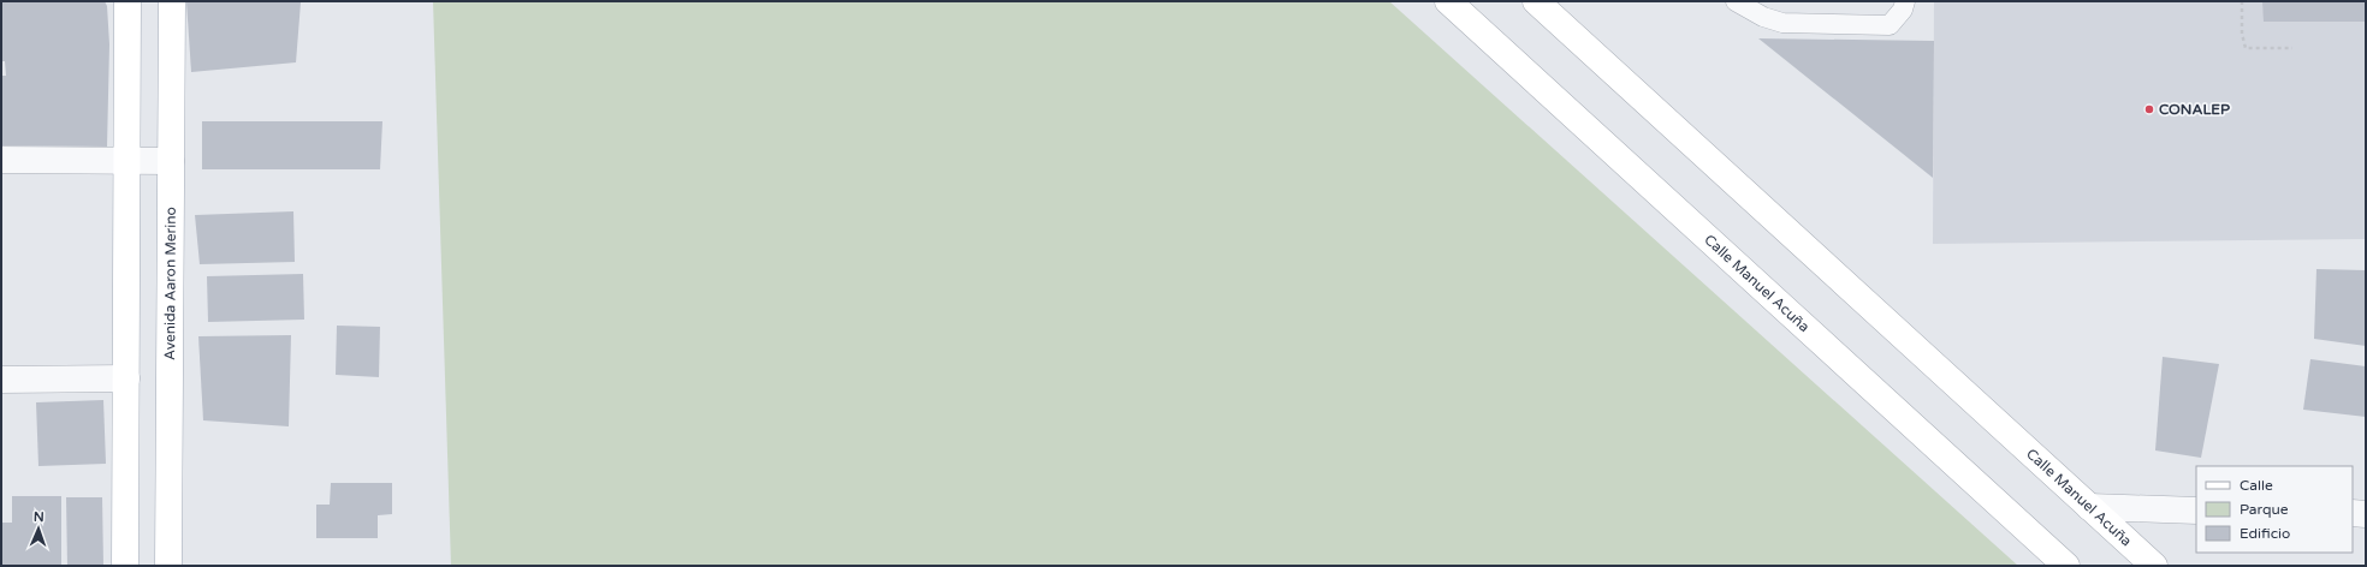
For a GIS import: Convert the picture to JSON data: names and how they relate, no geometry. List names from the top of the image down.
{
  "streets": {
    "main road": ["Avenida Aaron Merino", "Calle Manuel Acuña"]
  },
  "places": ["CONALEP"],
  "legend": ["Calle", "Parque", "Edificio"],
  "north": "top"
}
